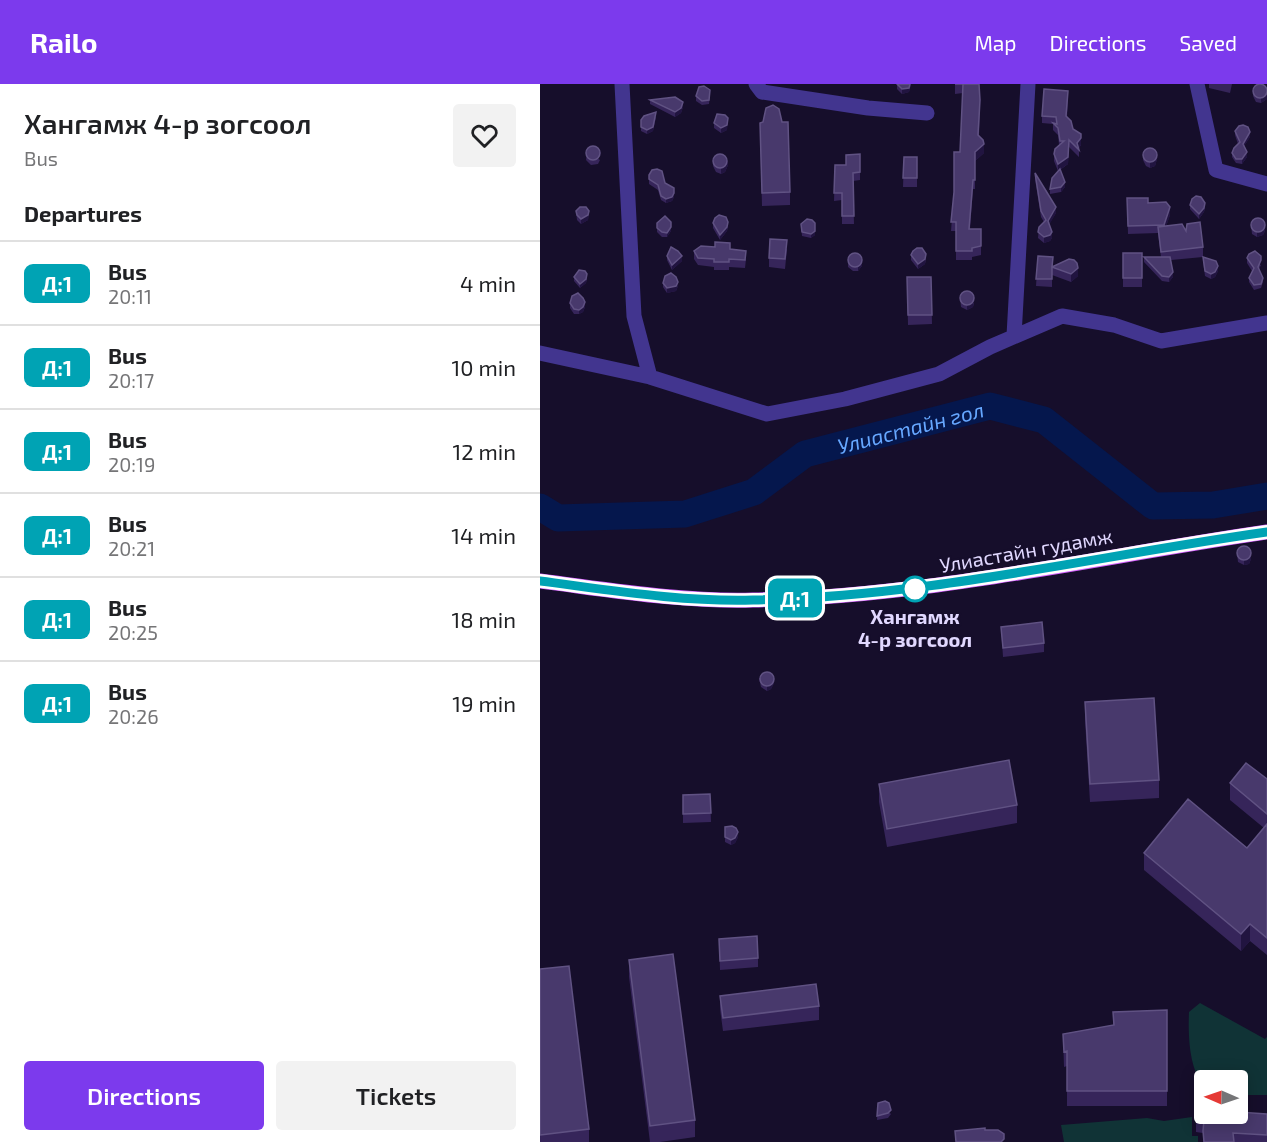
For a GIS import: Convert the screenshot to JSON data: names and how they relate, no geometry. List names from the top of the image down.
{
  "streets": {
    "main road": ["Улиастайн гудамж"]
  },
  "water": ["Улиастайн гол"],
  "places": ["Хангамж 4-р зогсоол"],
  "lines": ["bus line Д:1"],
  "north": "left",
  "page": {
    "header": "Railo",
    "nav": ["Map", "Directions", "Saved"],
    "heading": [
      ["Хангамж 4-р зогсоол", "Bus"],
      "Departures"
    ],
    "on_map": "Д:1",
    "list": [
      {
        "mark": "Д:1",
        "name": "Bus",
        "note": "20:11",
        "value": "4 min"
      },
      {
        "mark": "Д:1",
        "name": "Bus",
        "note": "20:17",
        "value": "10 min"
      },
      {
        "mark": "Д:1",
        "name": "Bus",
        "note": "20:19",
        "value": "12 min"
      },
      {
        "mark": "Д:1",
        "name": "Bus",
        "note": "20:21",
        "value": "14 min"
      },
      {
        "mark": "Д:1",
        "name": "Bus",
        "note": "20:25",
        "value": "18 min"
      },
      {
        "mark": "Д:1",
        "name": "Bus",
        "note": "20:26",
        "value": "19 min"
      }
    ],
    "buttons": ["Directions", "Tickets"]
  }
}
